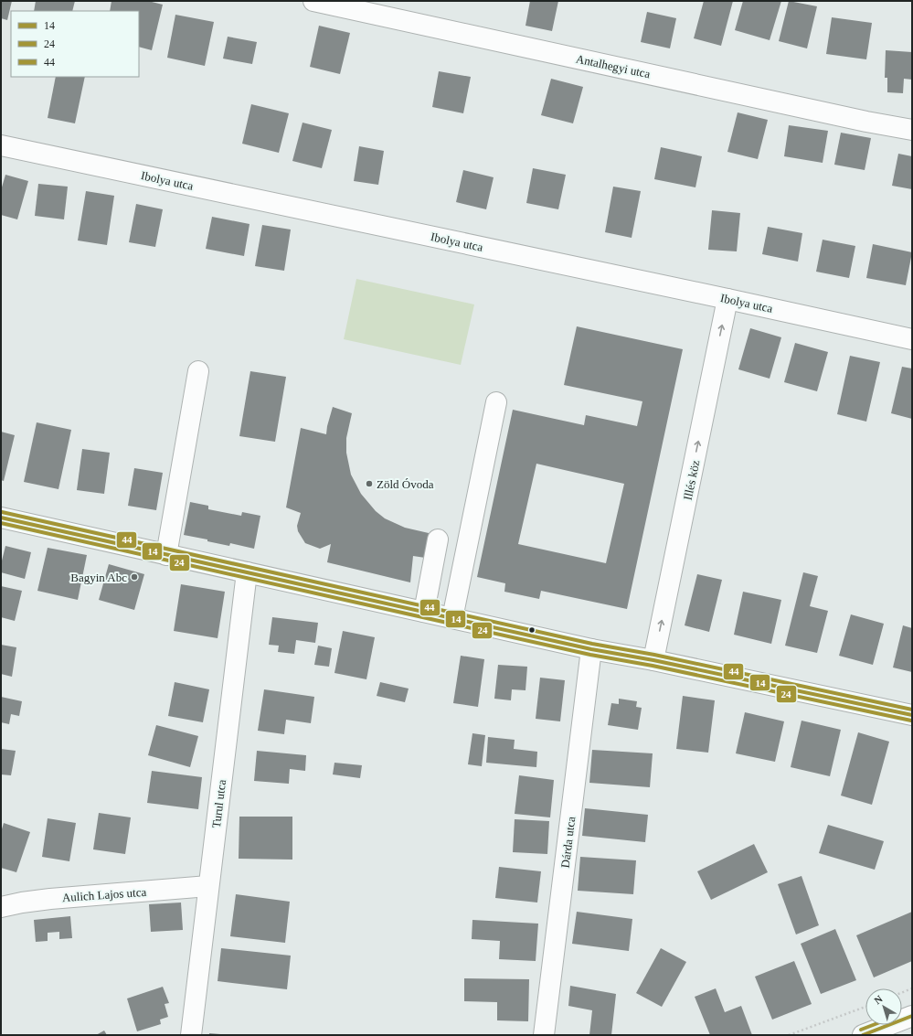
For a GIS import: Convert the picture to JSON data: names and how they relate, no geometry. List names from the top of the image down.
{
  "streets": {
    "street": [
      "Antalhegyi utca",
      "Ibolya utca",
      "Illés köz",
      "Turul utca",
      "Dárda utca",
      "Aulich Lajos utca"
    ]
  },
  "crossings": [
    ["Ibolya utca", "Illés köz"],
    ["Turul utca", "Aulich Lajos utca"]
  ],
  "one_way": ["Illés köz"],
  "places": ["Zöld Óvoda", "Bagyin Abc"],
  "lines": ["transit line 44", "transit line 14", "transit line 24"],
  "legend": ["14", "24", "44"],
  "north": "top left"
}
